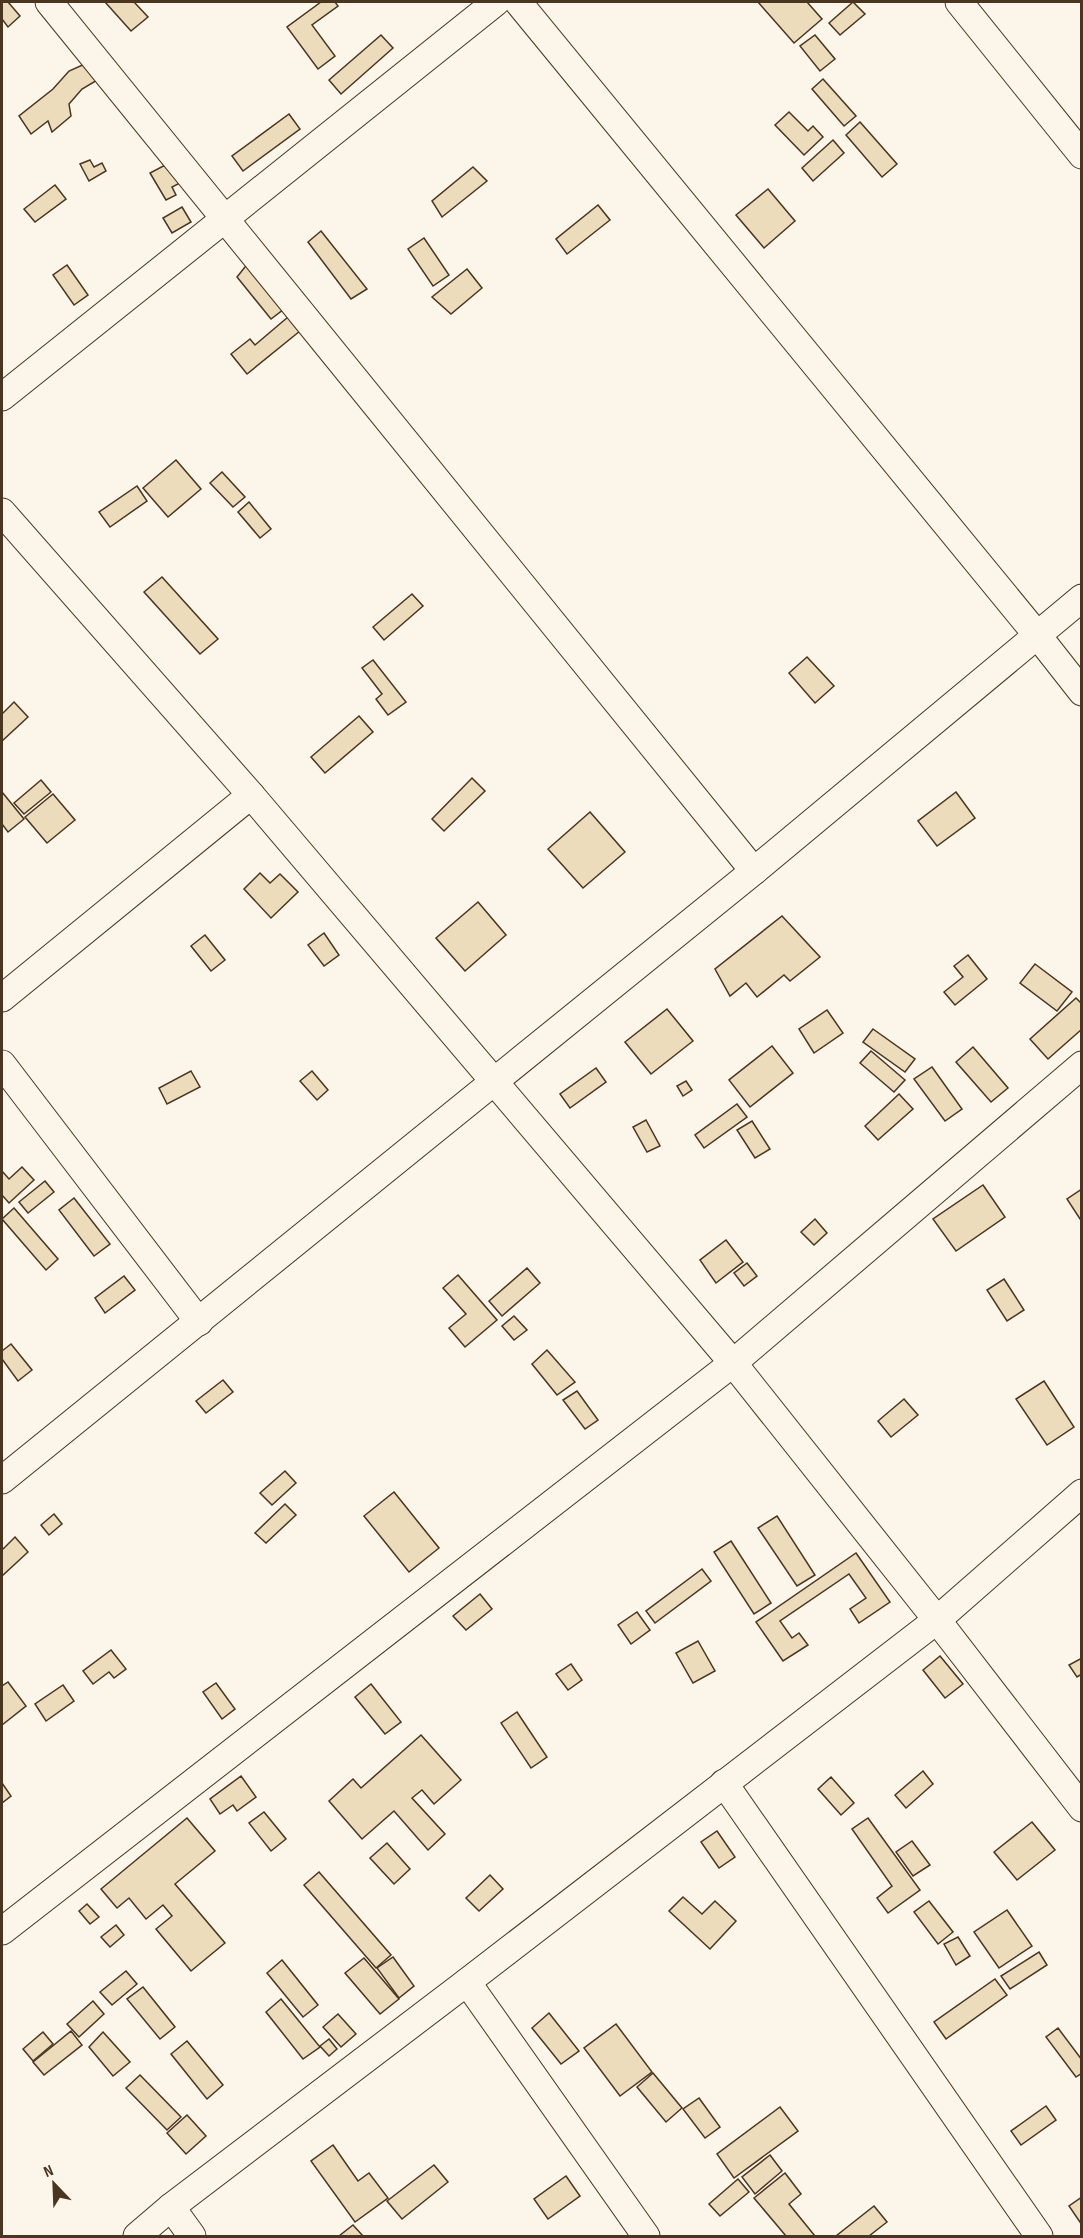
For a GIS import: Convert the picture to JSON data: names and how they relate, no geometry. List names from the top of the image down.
{
  "north": "top left"
}
